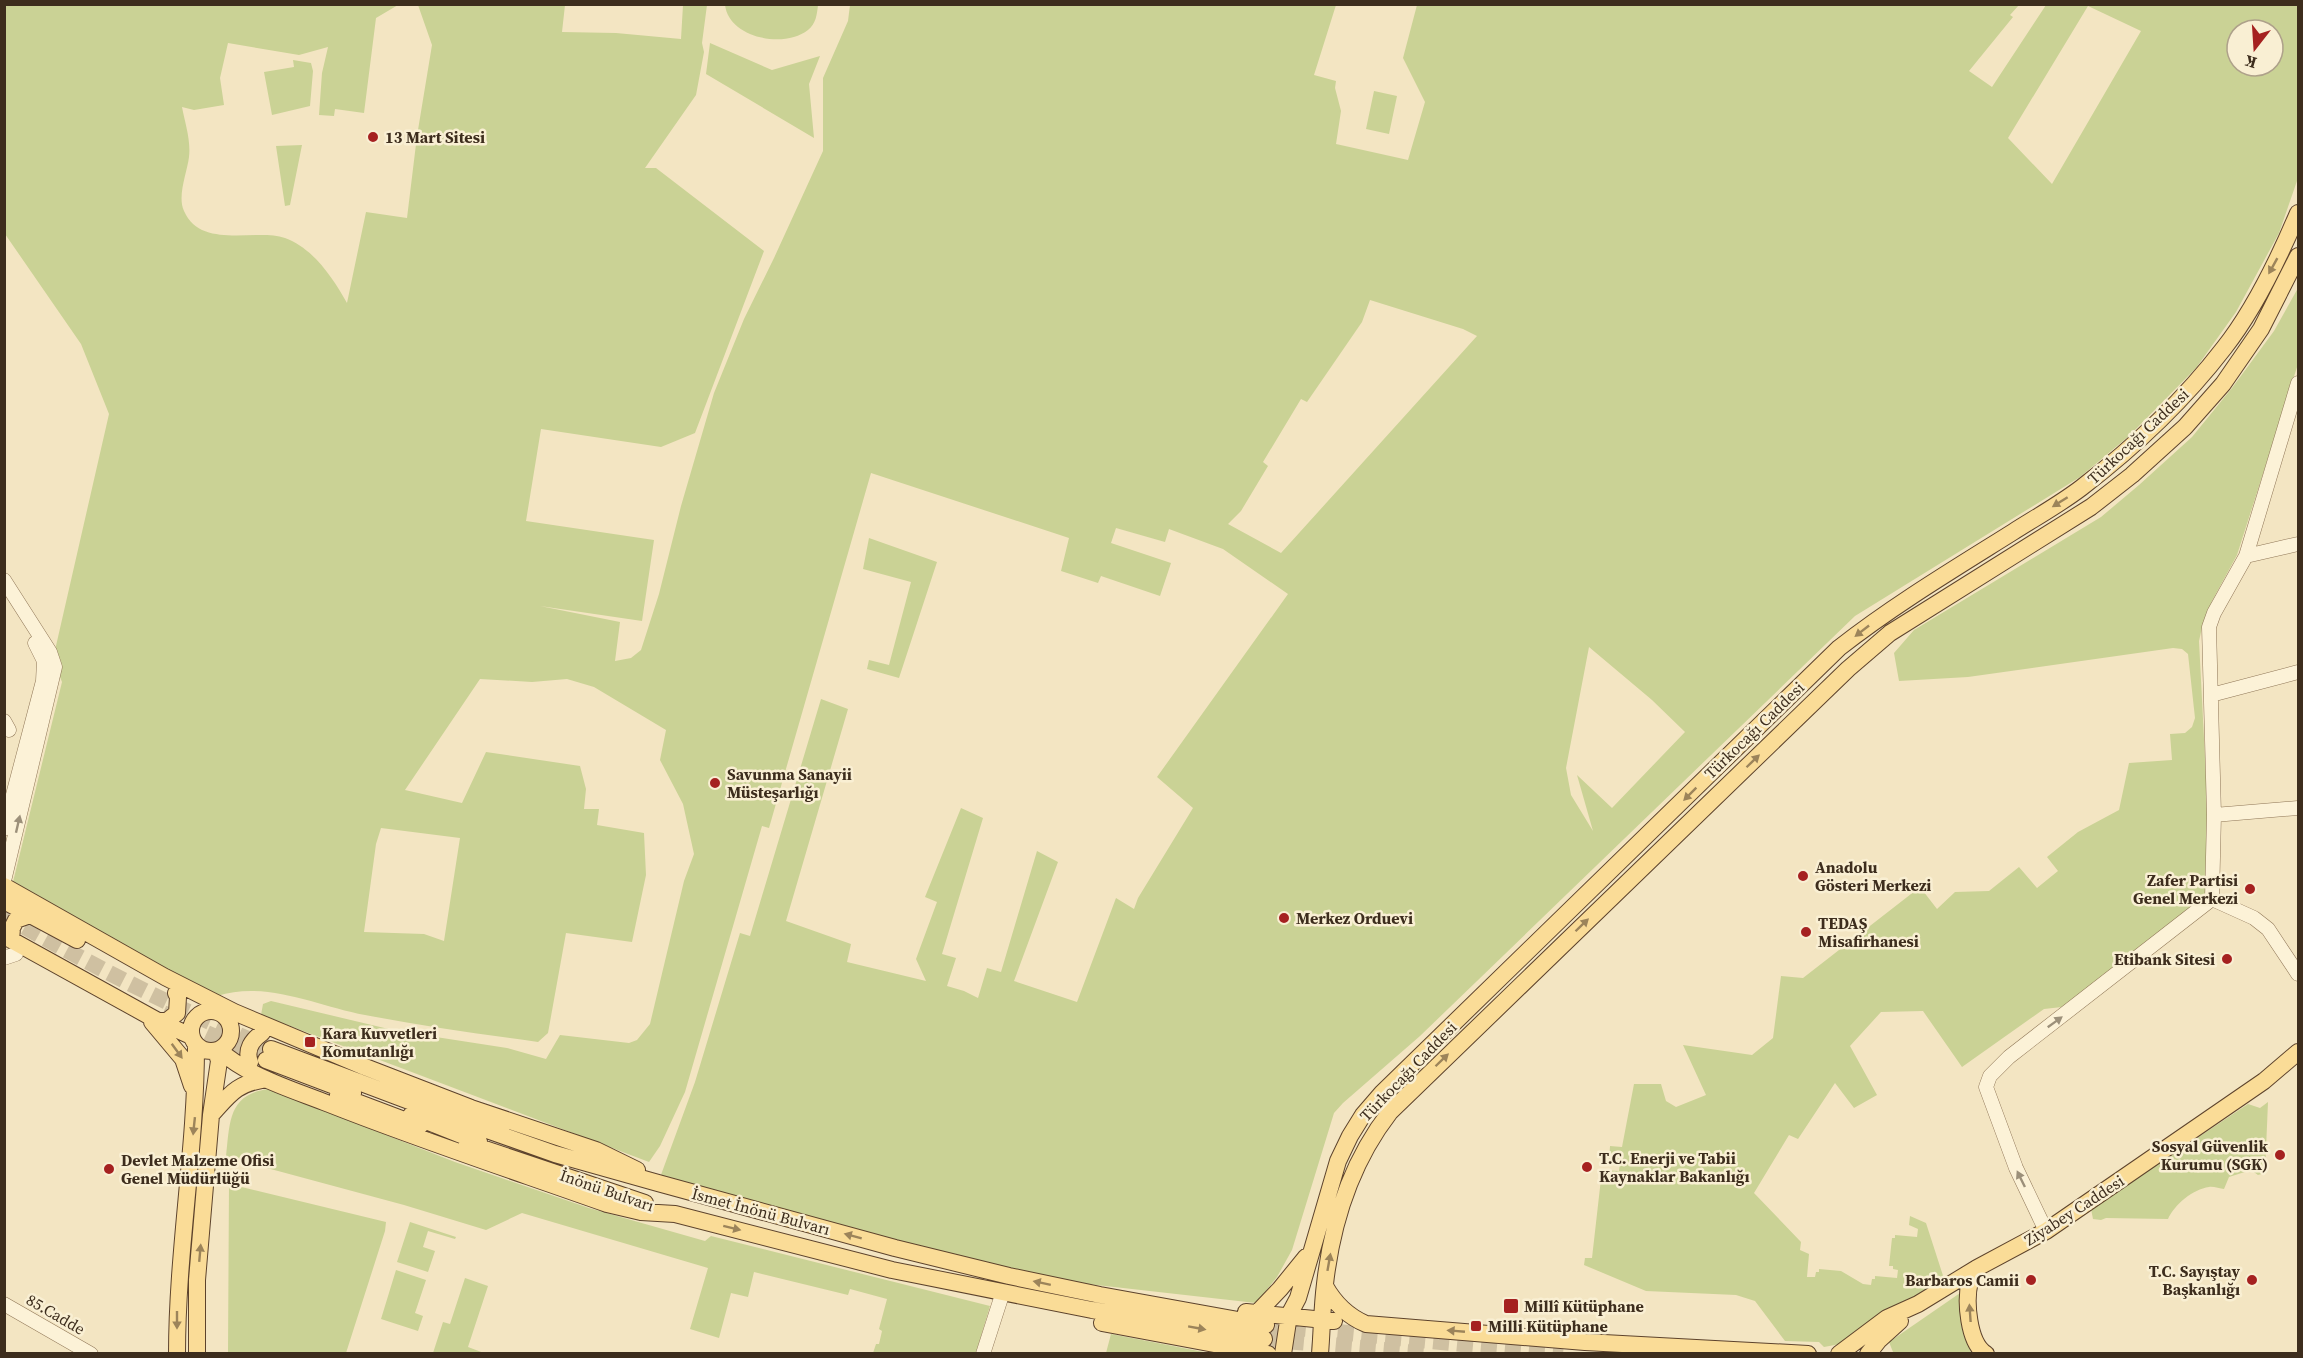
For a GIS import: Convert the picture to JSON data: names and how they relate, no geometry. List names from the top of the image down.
{
  "streets": {
    "main road": [
      "Türkocağı Caddesi",
      "İnönü Bulvarı",
      "Ziyabey Caddesi",
      "İsmet İnönü Bulvarı"
    ],
    "street": ["85.Cadde"]
  },
  "crossings": [
    ["İnönü Bulvarı", "İsmet İnönü Bulvarı"]
  ],
  "places": {
    "other": [
      "13 Mart Sitesi",
      "Savunma Sanayii Müsteşarlığı",
      "Anadolu Gösteri Merkezi",
      "Zafer Partisi Genel Merkezi",
      "Merkez Orduevi",
      "TEDAŞ Misafirhanesi",
      "Etibank Sitesi",
      "Sosyal Güvenlik Kurumu (SGK)",
      "T.C. Enerji ve Tabii Kaynaklar Bakanlığı",
      "Devlet Malzeme Ofisi Genel Müdürlüğü",
      "Barbaros Camii",
      "T.C. Sayıştay Başkanlığı"
    ],
    "transit": ["Kara Kuvvetleri Komutanlığı", "Millî Kütüphane", "Milli Kütüphane"]
  },
  "north": "bottom"
}
